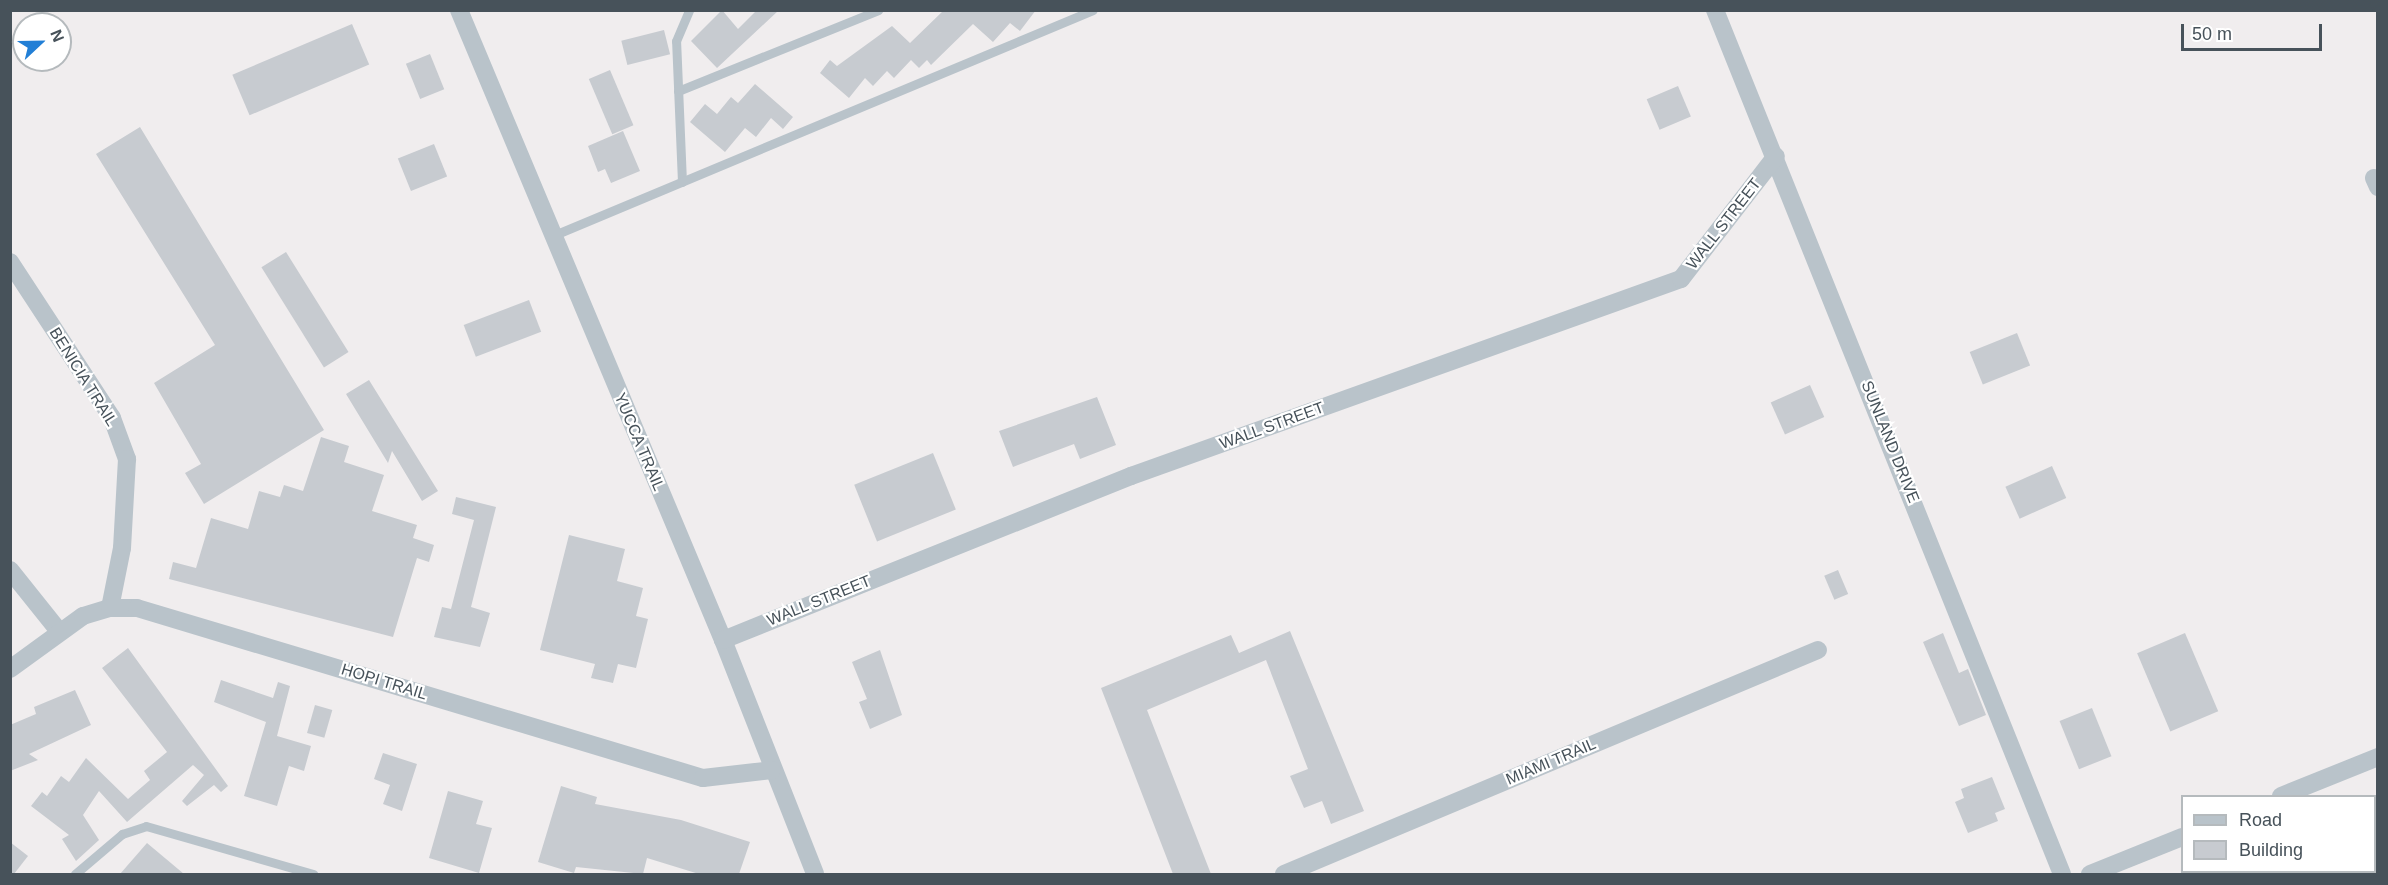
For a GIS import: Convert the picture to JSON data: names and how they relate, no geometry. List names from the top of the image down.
{
  "streets": {
    "street": [
      "WALL STREET",
      "BENICIA TRAIL",
      "YUCCA TRAIL",
      "SUNLAND DRIVE",
      "HOPI TRAIL",
      "MIAMI TRAIL"
    ]
  },
  "crossings": [
    ["WALL STREET", "YUCCA TRAIL"],
    ["WALL STREET", "SUNLAND DRIVE"],
    ["BENICIA TRAIL", "HOPI TRAIL"],
    ["YUCCA TRAIL", "HOPI TRAIL"]
  ],
  "legend": ["Road", "Building"],
  "scale_bar": "50 m",
  "north": "right"
}
